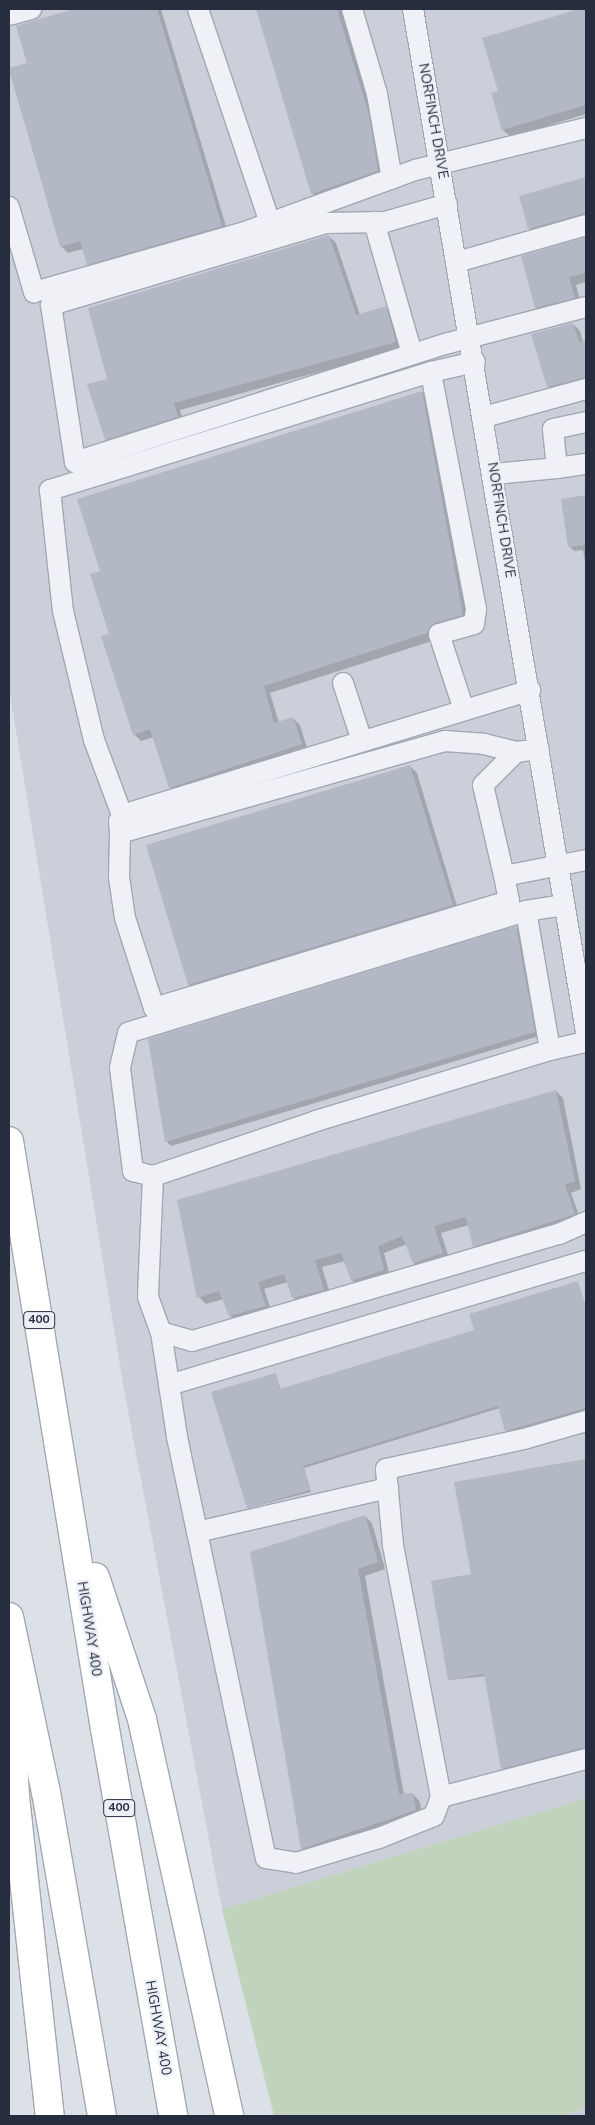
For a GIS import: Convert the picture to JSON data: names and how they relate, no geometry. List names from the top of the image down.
{
  "streets": {
    "highway": ["400", "HIGHWAY 400"],
    "street": ["NORFINCH DRIVE"]
  }
}
